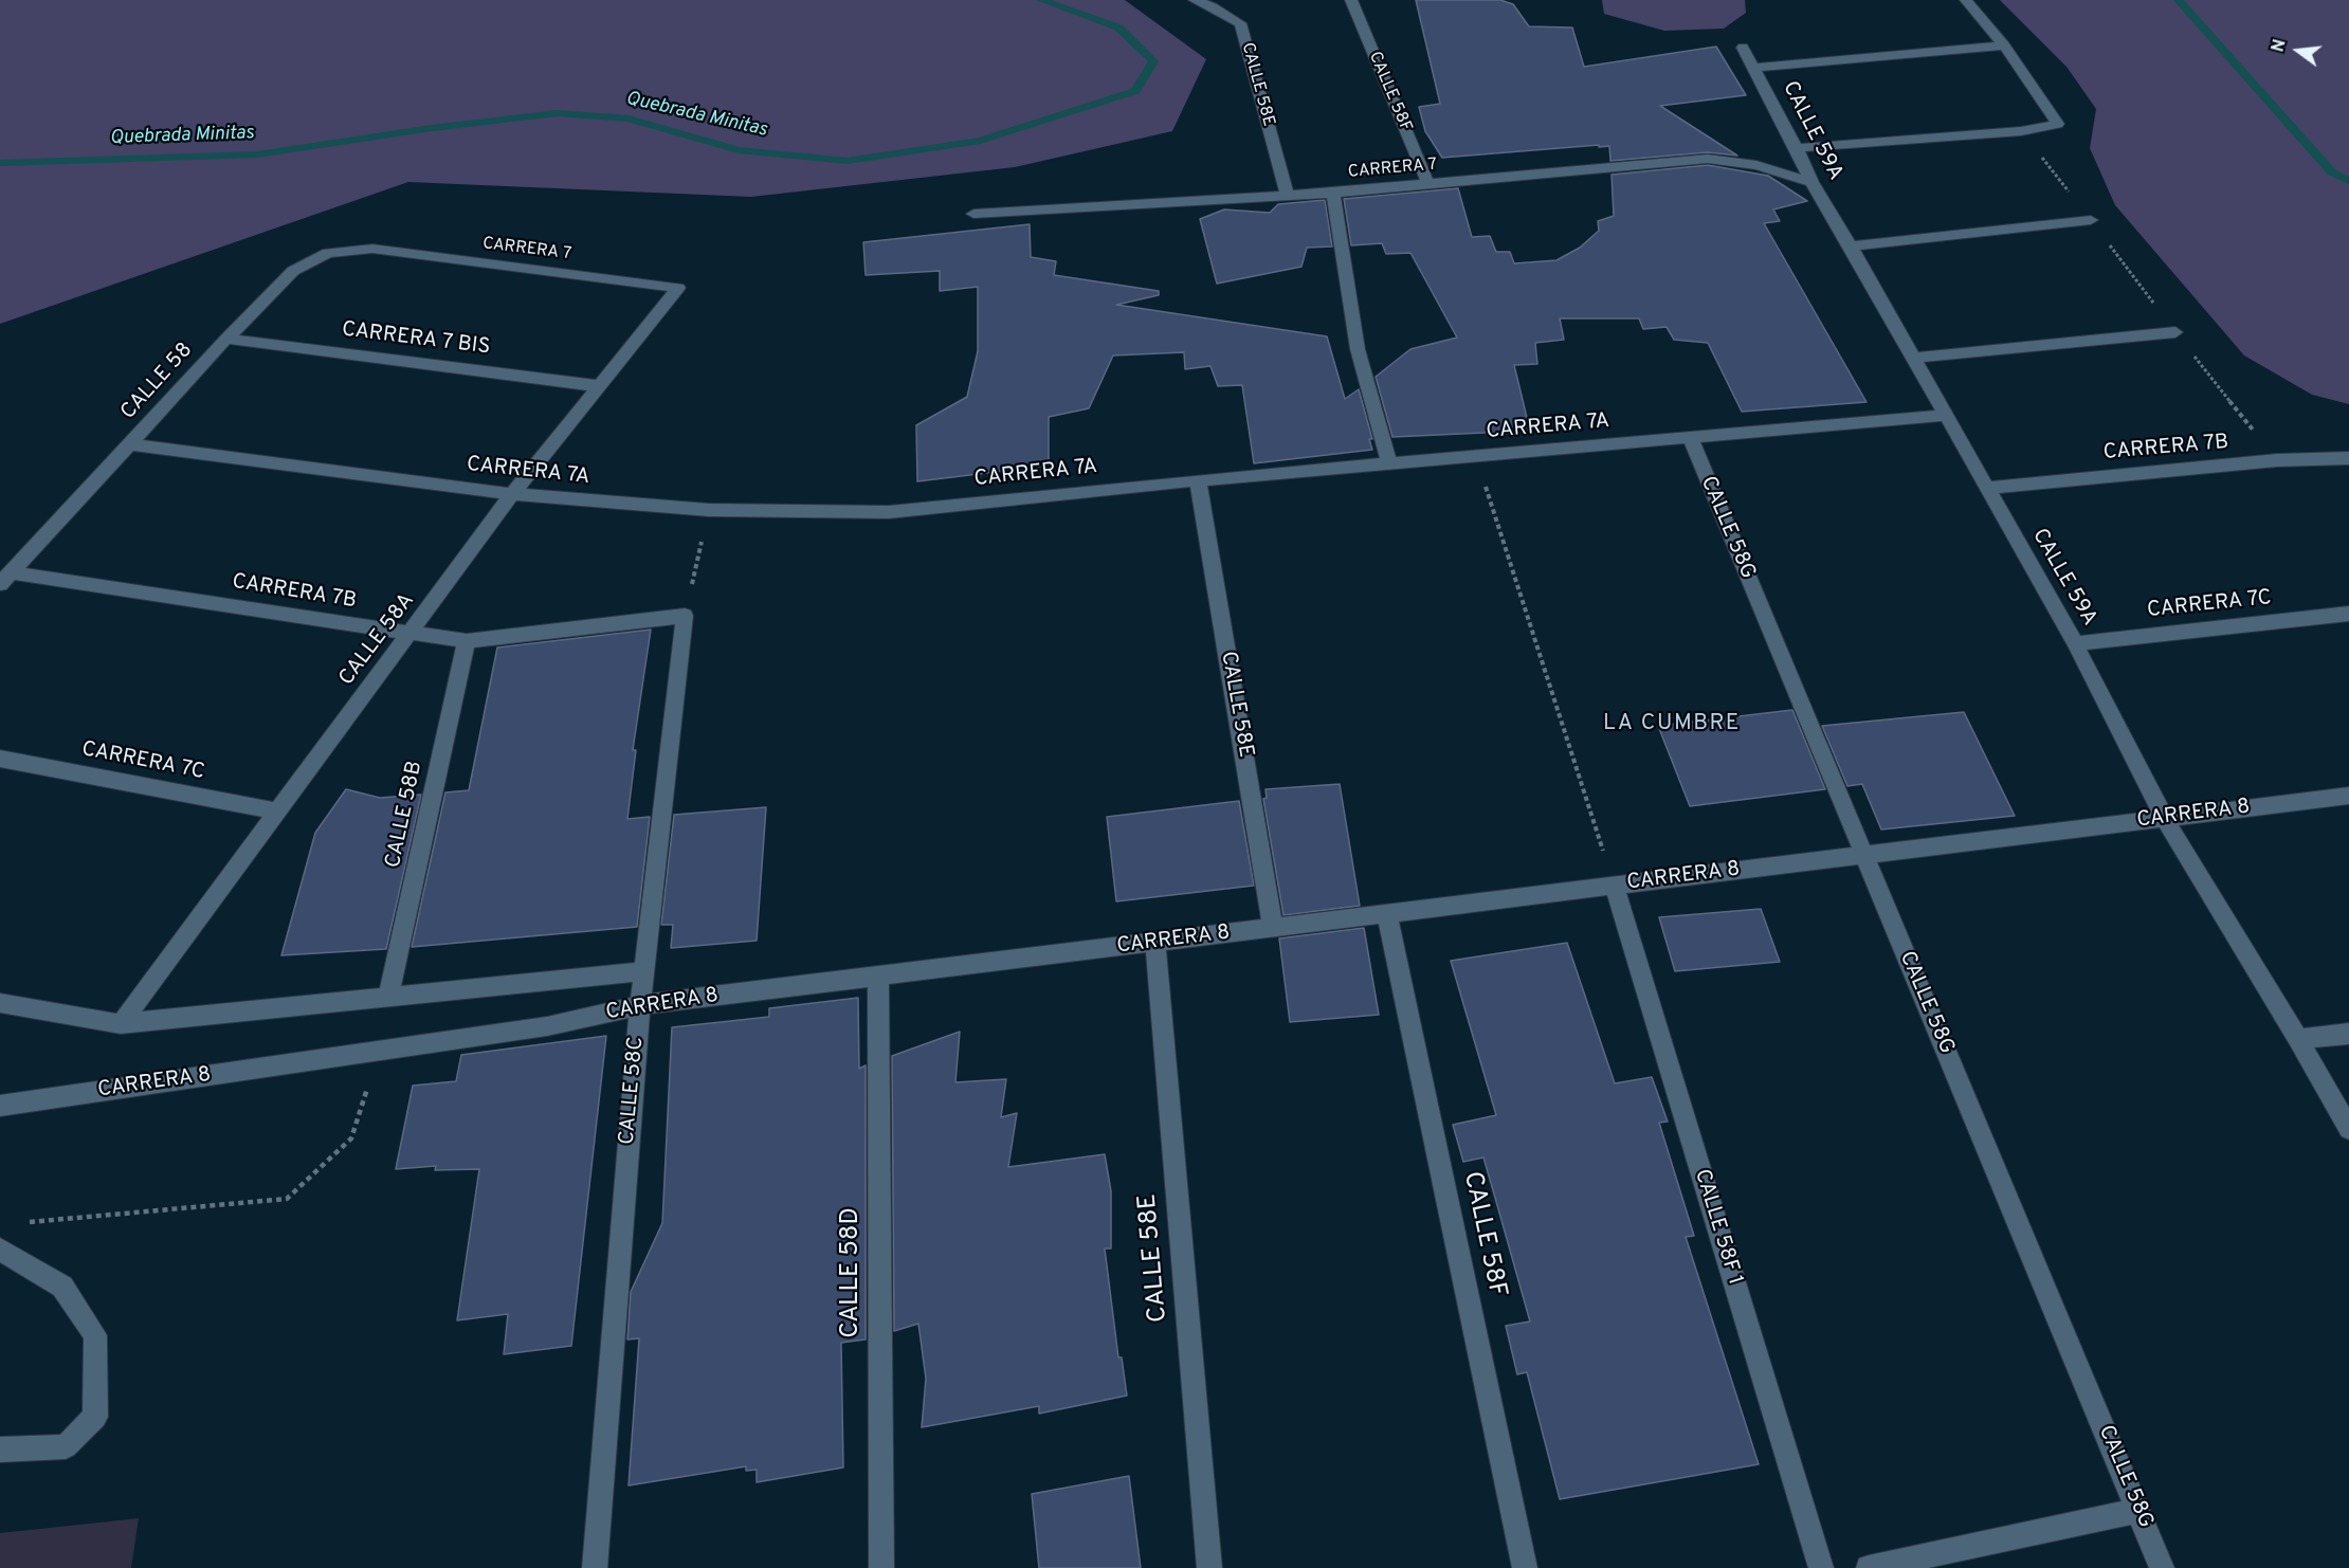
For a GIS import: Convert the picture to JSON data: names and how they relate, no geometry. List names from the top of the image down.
{
  "streets": {
    "street": [
      "CALLE 58E",
      "CALLE 58F",
      "CALLE 59A",
      "CARRERA 7",
      "CARRERA 7 BIS",
      "CALLE 58",
      "CARRERA 7A",
      "CARRERA 7B",
      "CALLE 58G",
      "CARRERA 7C",
      "CALLE 58A",
      "CALLE 58B",
      "CARRERA 8",
      "CALLE 58C",
      "CALLE 58F 1",
      "CALLE 58D"
    ]
  },
  "crossings": [
    ["CALLE 58E", "CARRERA 7"],
    ["CALLE 58E", "CARRERA 7A"],
    ["CALLE 58E", "CARRERA 8"],
    ["CALLE 58F", "CARRERA 7"],
    ["CALLE 58F", "CARRERA 8"],
    ["CALLE 59A", "CARRERA 7"],
    ["CALLE 59A", "CARRERA 7A"],
    ["CALLE 59A", "CARRERA 7B"],
    ["CALLE 59A", "CARRERA 7C"],
    ["CALLE 59A", "CARRERA 8"],
    ["CARRERA 7", "CALLE 58"],
    ["CARRERA 7", "CALLE 58A"],
    ["CARRERA 7 BIS", "CALLE 58"],
    ["CARRERA 7 BIS", "CALLE 58A"],
    ["CALLE 58", "CARRERA 7A"],
    ["CALLE 58", "CARRERA 7B"],
    ["CARRERA 7A", "CALLE 58G"],
    ["CARRERA 7A", "CALLE 58A"],
    ["CARRERA 7B", "CALLE 58A"],
    ["CARRERA 7B", "CALLE 58B"],
    ["CARRERA 7B", "CALLE 58C"],
    ["CALLE 58G", "CARRERA 8"],
    ["CARRERA 7C", "CALLE 58A"],
    ["CALLE 58A", "CARRERA 8"],
    ["CALLE 58B", "CARRERA 8"],
    ["CARRERA 8", "CALLE 58C"],
    ["CARRERA 8", "CALLE 58F 1"],
    ["CARRERA 8", "CALLE 58D"]
  ],
  "districts": ["LA CUMBRE"],
  "water": ["Quebrada Minitas"],
  "north": "left"
}
